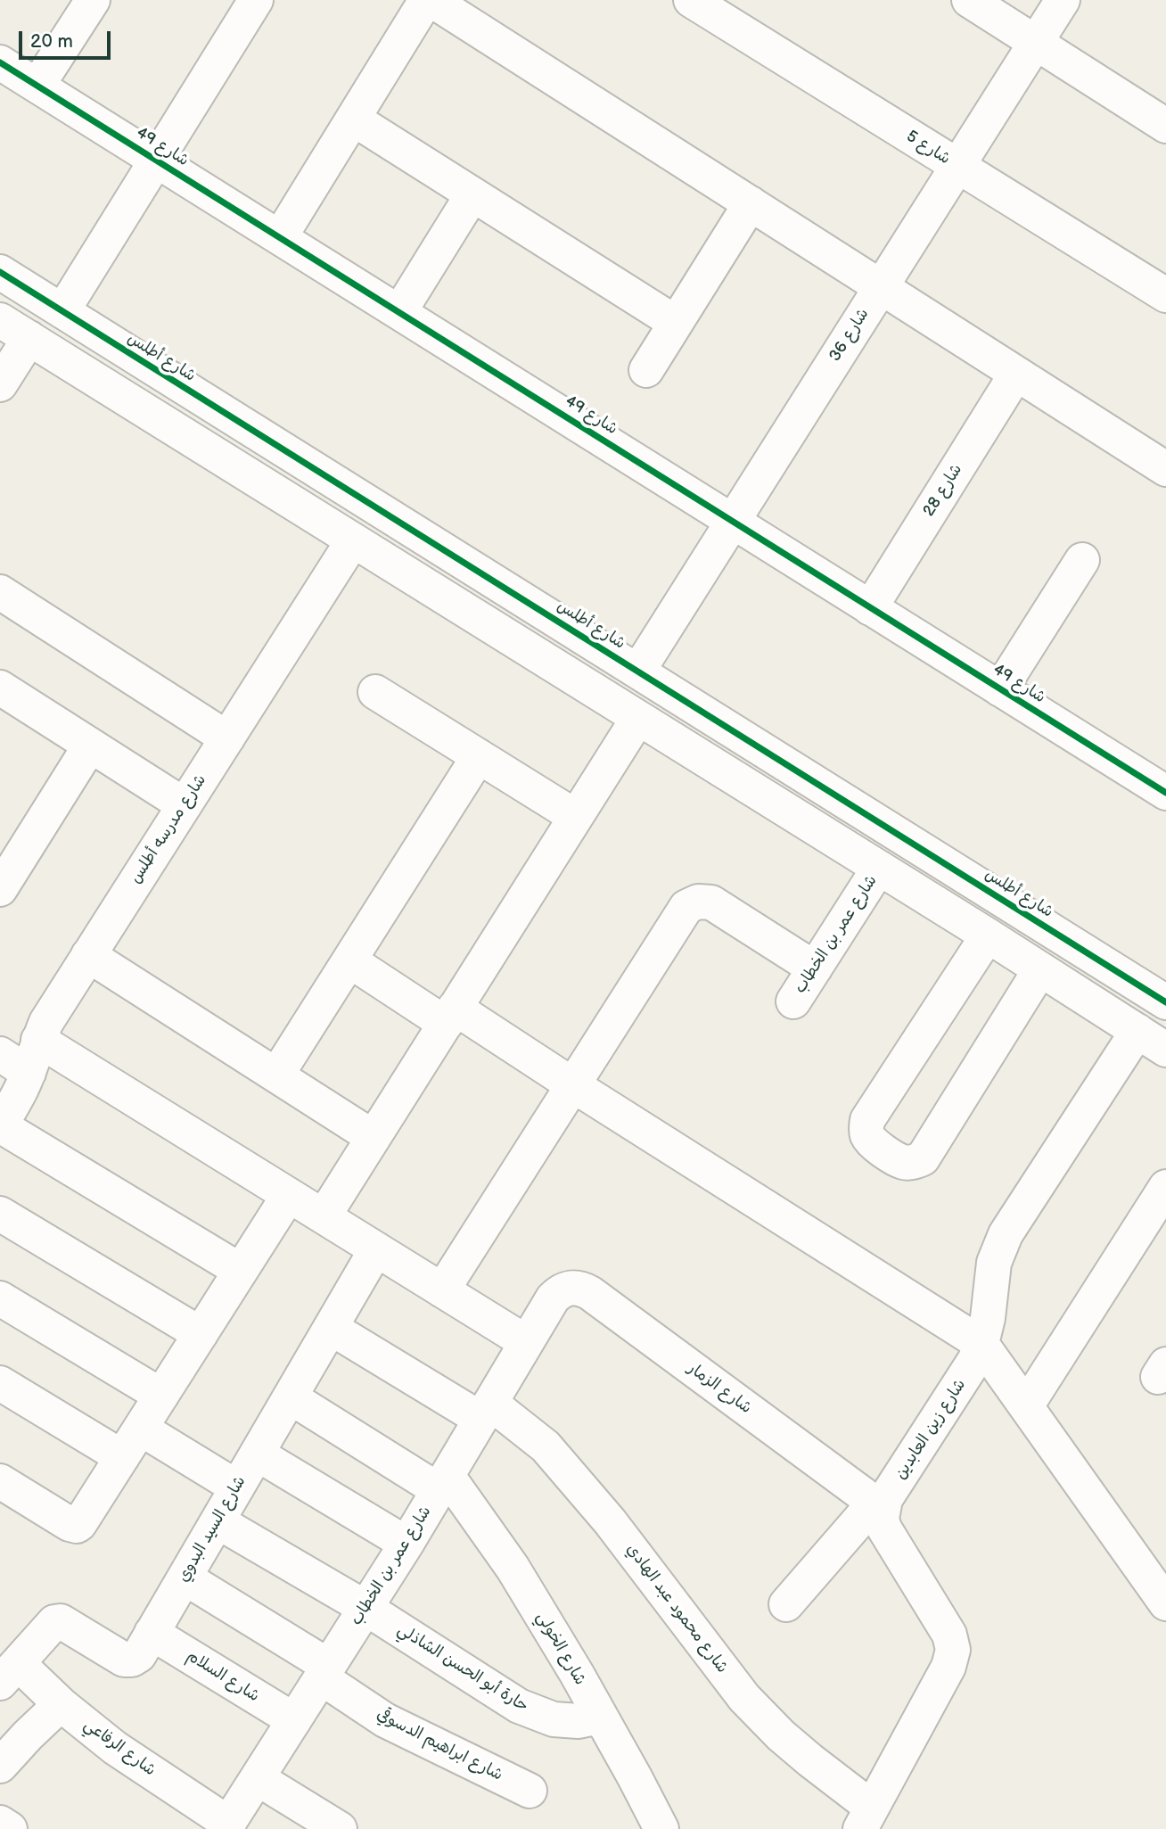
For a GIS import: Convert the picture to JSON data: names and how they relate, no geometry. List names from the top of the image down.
{
  "streets": {
    "street": [
      "شارع 49",
      "شارع 5",
      "شارع 36",
      "شارع أطلس",
      "شارع 28",
      "شارع مدرسه أطلس",
      "شارع عمر بن الخطاب",
      "شارع الزمار",
      "شارع زين العابدين",
      "شارع السيد البدوي",
      "شارع محمود عبد الهادي",
      "شارع الخولي",
      "حارة أبو الحسن الشاذلي",
      "شارع السلام",
      "شارع ابراهيم الدسوقي",
      "شارع الرفاعي"
    ]
  },
  "crossings": [
    ["شارع 49", "شارع 36"],
    ["شارع 49", "شارع 28"],
    ["شارع 5", "شارع 36"],
    ["شارع 36", "شارع أطلس"],
    ["شارع عمر بن الخطاب", "شارع الزمار"],
    ["شارع عمر بن الخطاب", "شارع محمود عبد الهادي"],
    ["شارع عمر بن الخطاب", "شارع الخولي"],
    ["شارع عمر بن الخطاب", "حارة أبو الحسن الشاذلي"],
    ["شارع عمر بن الخطاب", "شارع السلام"],
    ["شارع عمر بن الخطاب", "شارع ابراهيم الدسوقي"],
    ["شارع عمر بن الخطاب", "شارع الرفاعي"],
    ["شارع الزمار", "شارع زين العابدين"],
    ["شارع السيد البدوي", "شارع محمود عبد الهادي"],
    ["شارع السيد البدوي", "حارة أبو الحسن الشاذلي"],
    ["شارع السيد البدوي", "شارع السلام"],
    ["شارع السيد البدوي", "شارع ابراهيم الدسوقي"],
    ["شارع السيد البدوي", "شارع الرفاعي"],
    ["شارع الخولي", "حارة أبو الحسن الشاذلي"]
  ],
  "scale_bar": "20 m"
}
